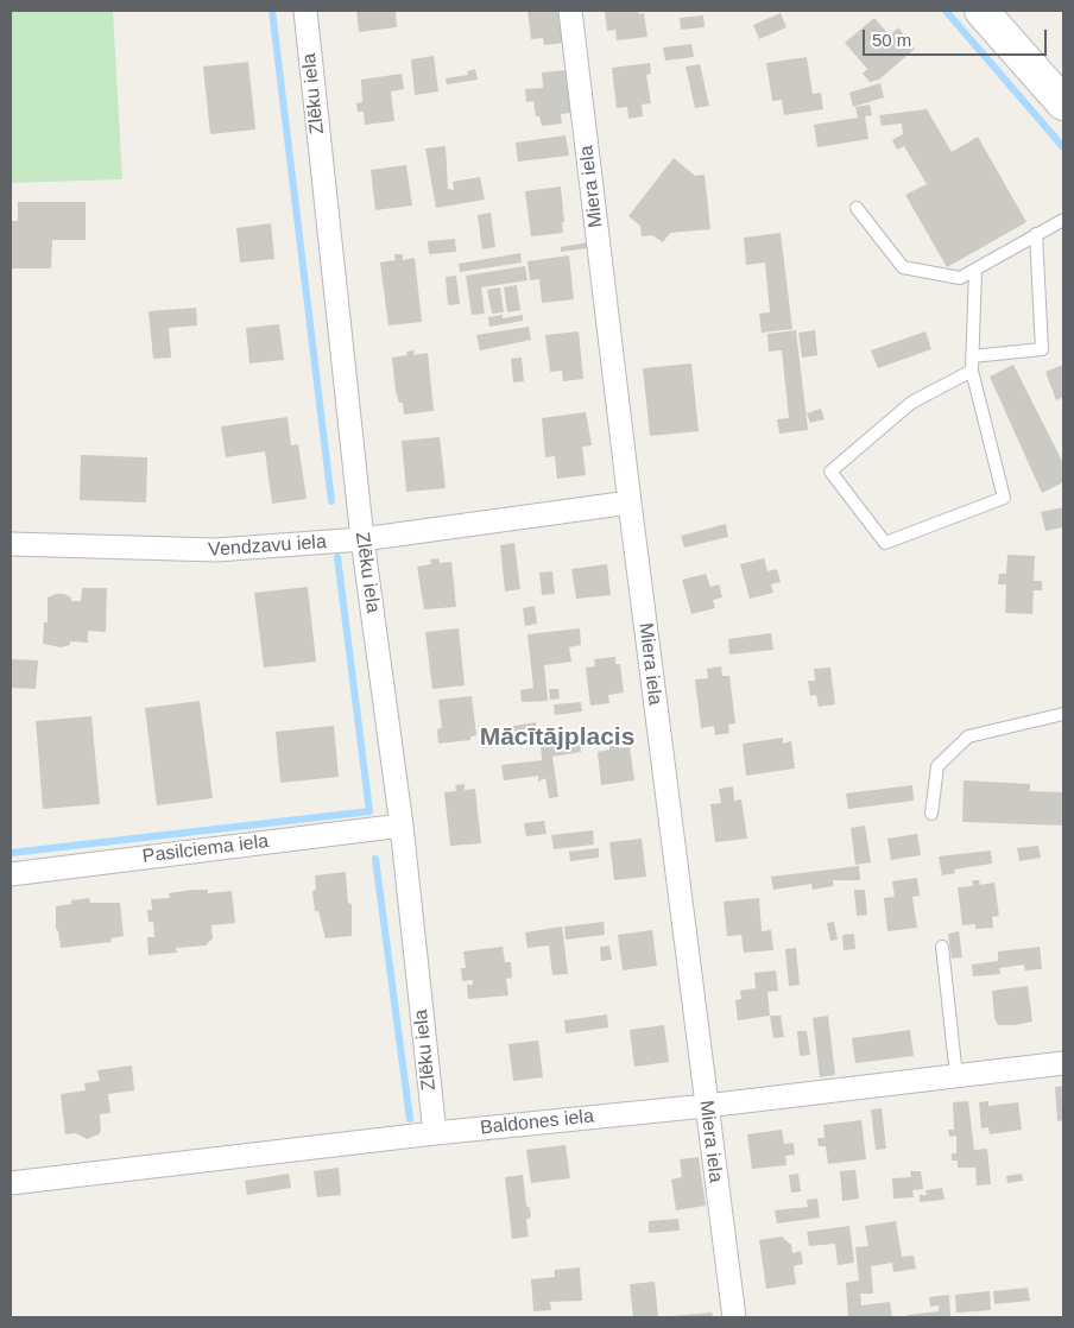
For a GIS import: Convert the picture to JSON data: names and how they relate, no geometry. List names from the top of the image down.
{
  "streets": {
    "street": [
      "Zlēku iela",
      "Miera iela",
      "Vendzavu iela",
      "Pasilciema iela",
      "Baldones iela"
    ]
  },
  "crossings": [
    ["Zlēku iela", "Vendzavu iela"],
    ["Zlēku iela", "Pasilciema iela"],
    ["Zlēku iela", "Baldones iela"],
    ["Miera iela", "Vendzavu iela"],
    ["Miera iela", "Baldones iela"]
  ],
  "districts": ["Mācītājplacis"],
  "scale_bar": "50 m"
}
